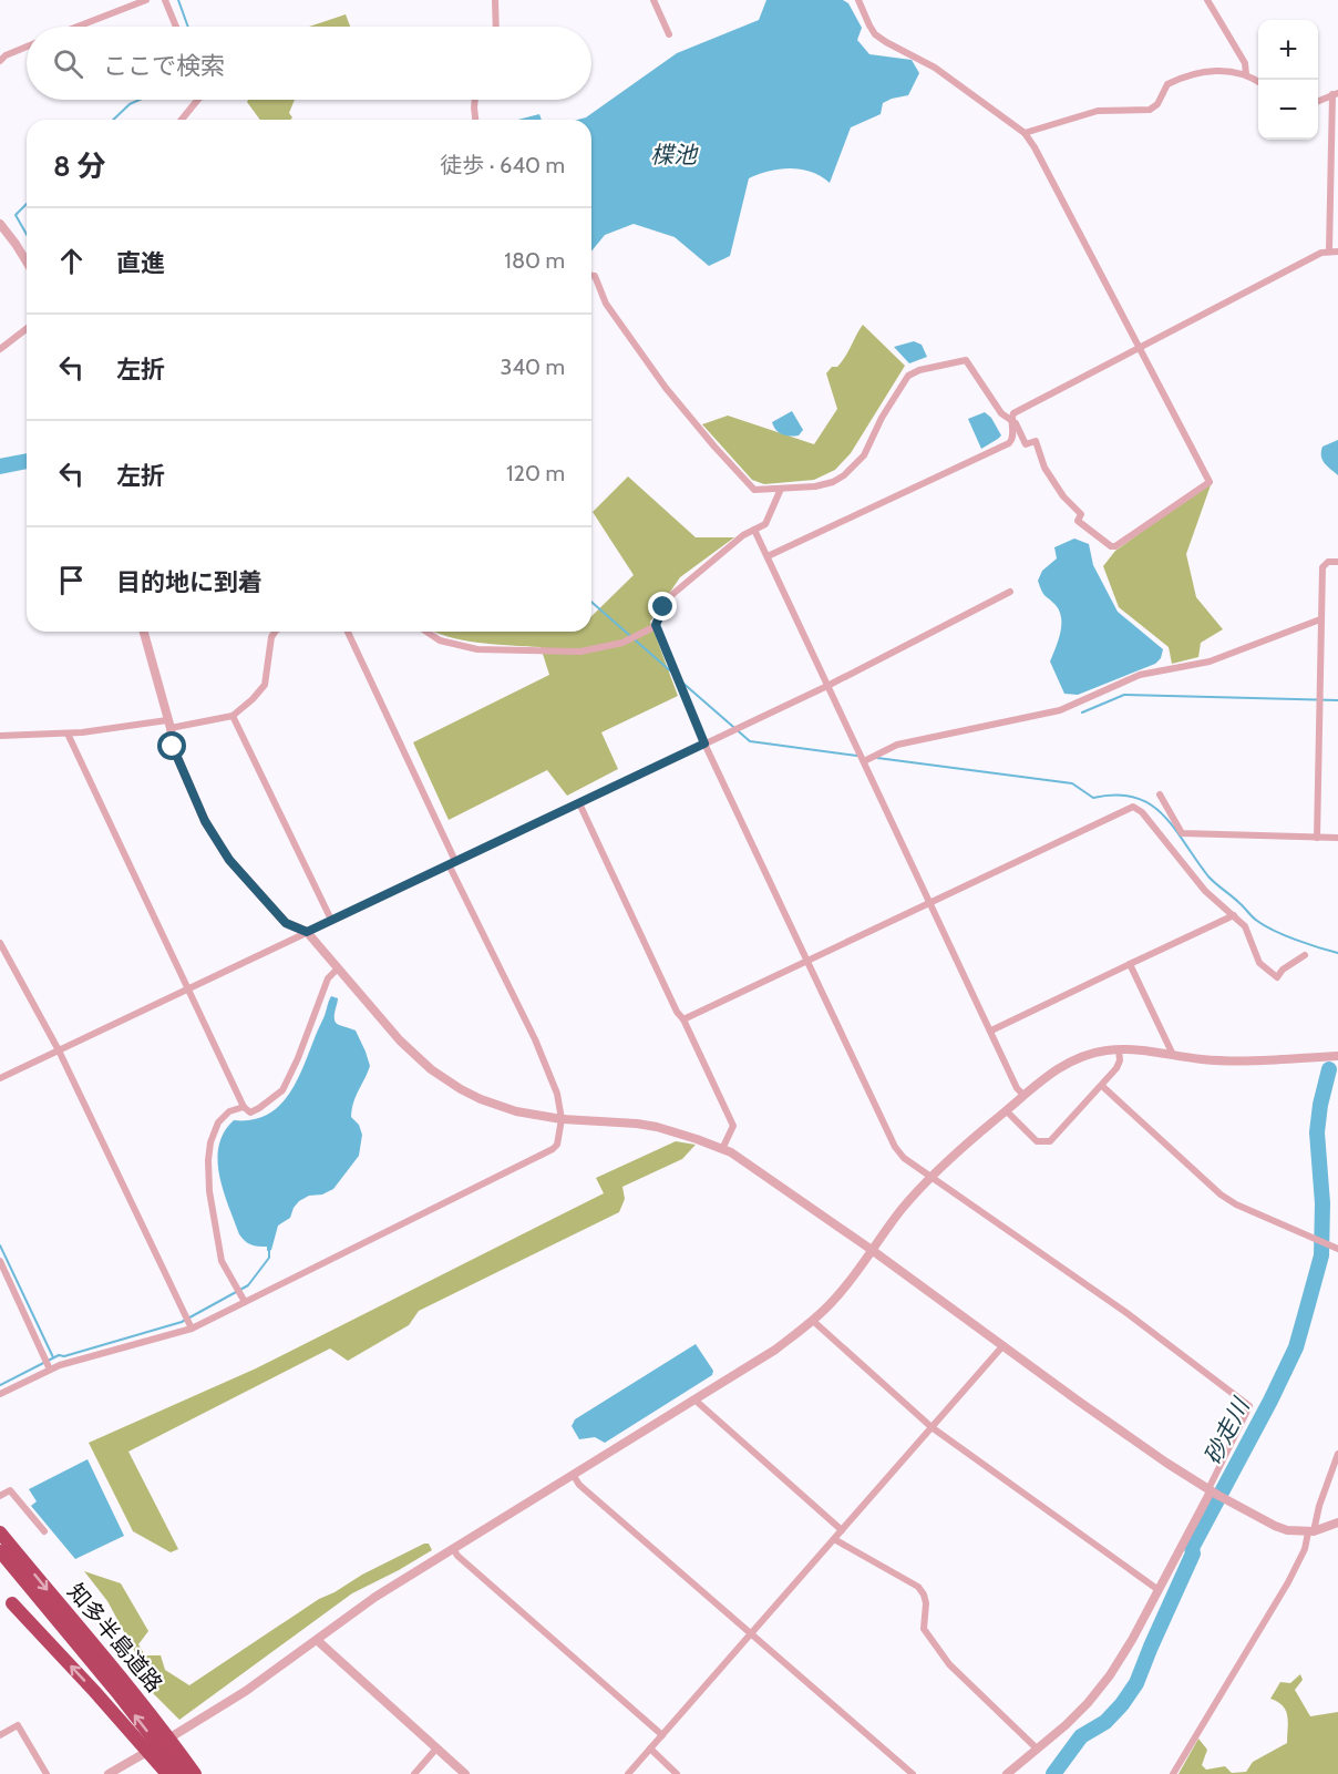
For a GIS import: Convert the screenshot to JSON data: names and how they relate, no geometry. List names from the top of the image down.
{
  "streets": {
    "highway": ["知多半島道路"]
  },
  "water": ["楪池", "砂走川"],
  "page": {
    "map_buttons": ["+", "−"],
    "search": "ここで検索",
    "heading": ["8 分", "徒歩 · 640 m"],
    "list": [
      ["直進", "180 m"],
      ["左折", "340 m"],
      ["左折", "120 m"],
      "目的地に到着"
    ]
  }
}
